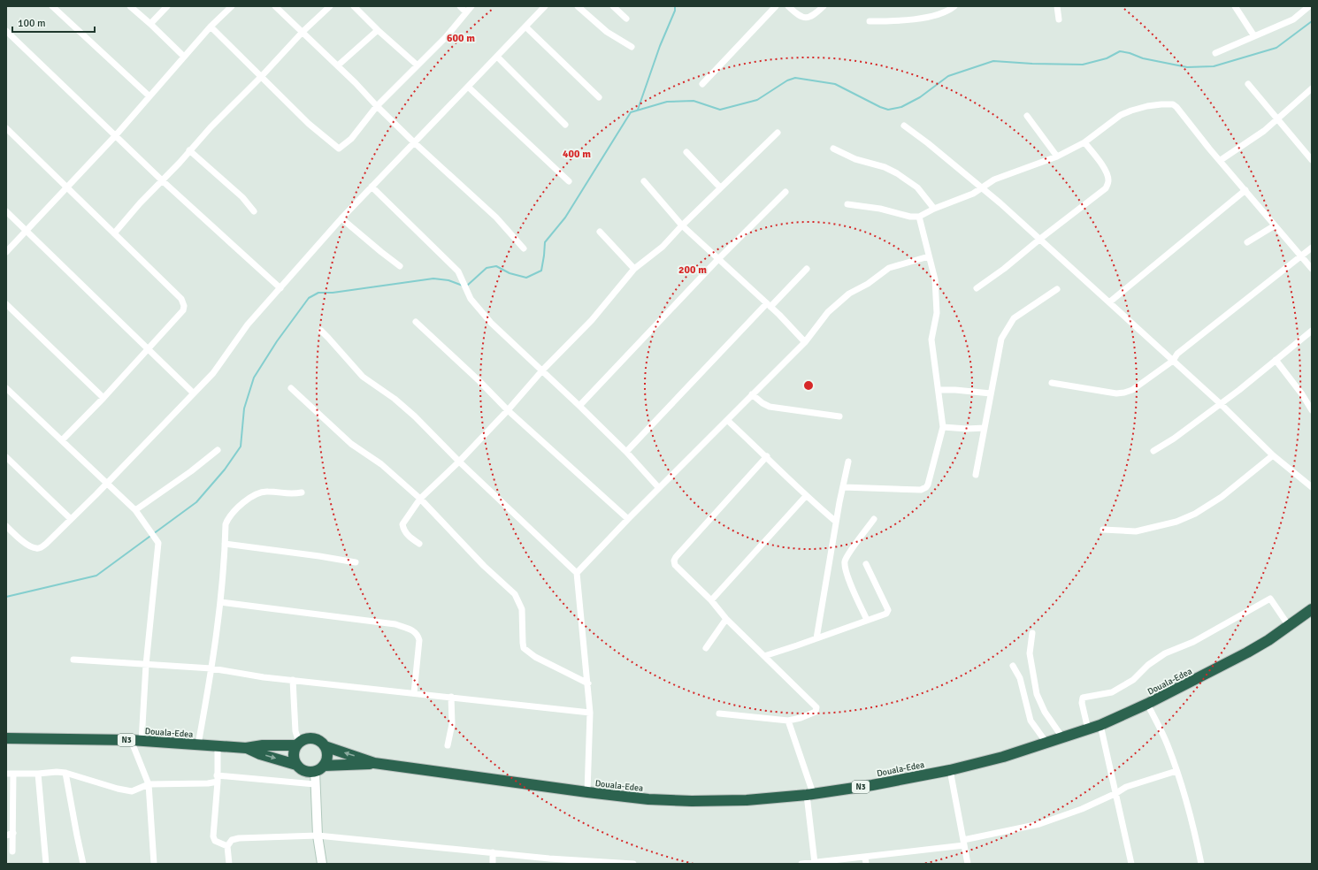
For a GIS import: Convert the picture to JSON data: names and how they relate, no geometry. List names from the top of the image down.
{
  "streets": {
    "highway": ["Douala-Edea", "N3"]
  },
  "crossings": [
    ["Douala-Edea", "N3"]
  ],
  "scale_bar": "100 m",
  "rings": ["600 m", "400 m", "200 m"]
}
